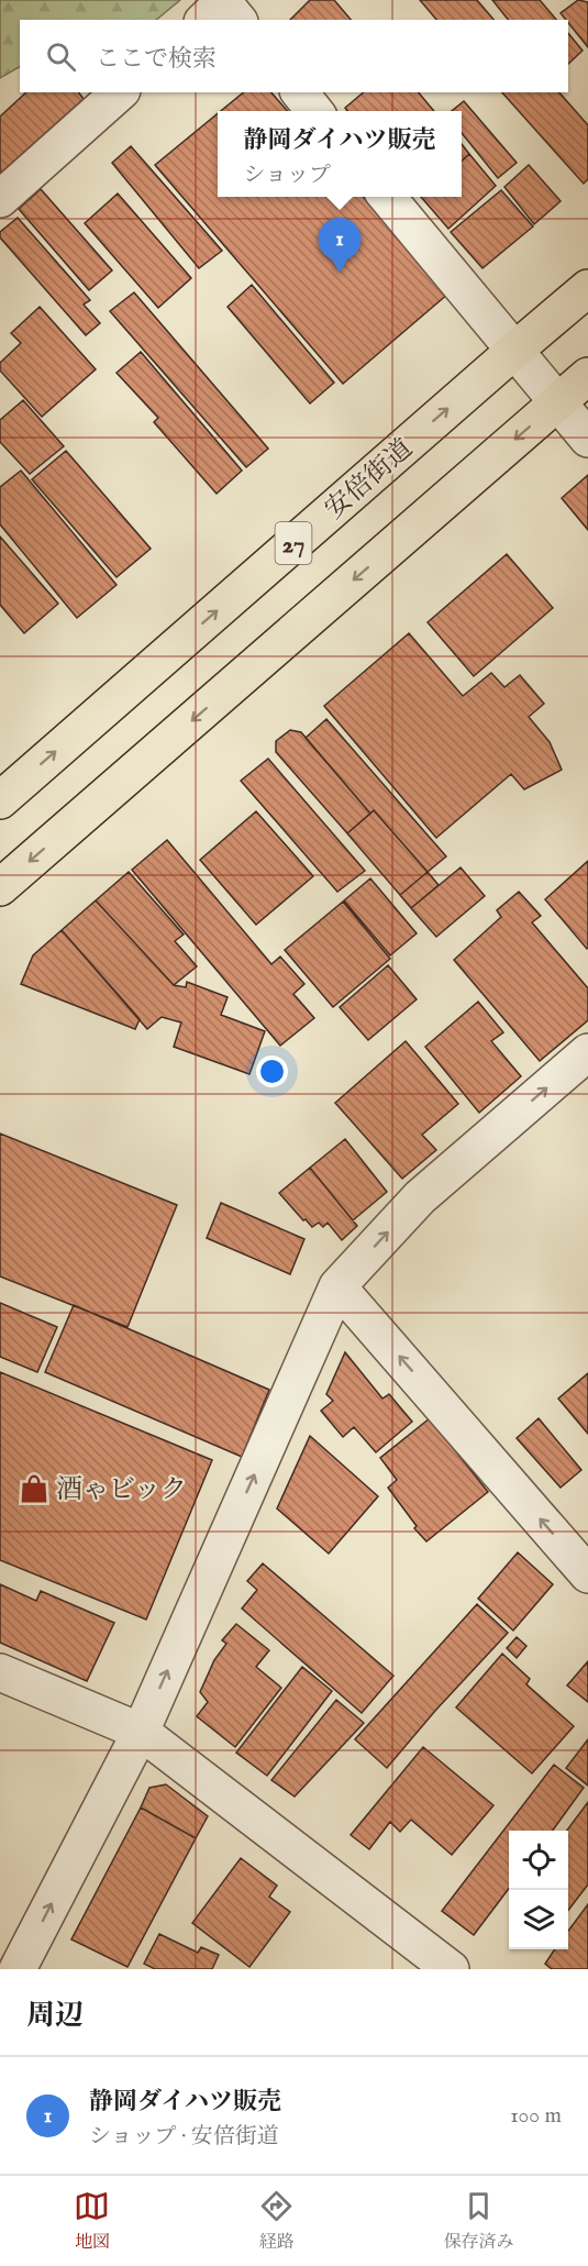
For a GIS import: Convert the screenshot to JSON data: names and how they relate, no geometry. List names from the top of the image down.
{
  "streets": {
    "main road": ["安倍街道", "27"]
  },
  "places": {
    "shop": ["酒ゃビック"]
  },
  "page": {
    "search": "ここで検索",
    "popup": ["静岡ダイハツ販売", "ショップ"],
    "pins": "1",
    "heading": "周辺",
    "list": [
      {
        "mark": "1",
        "name": "静岡ダイハツ販売",
        "note": "ショップ · 安倍街道",
        "value": "100 m"
      }
    ],
    "nav": ["地図", "経路", "保存済み"]
  }
}
